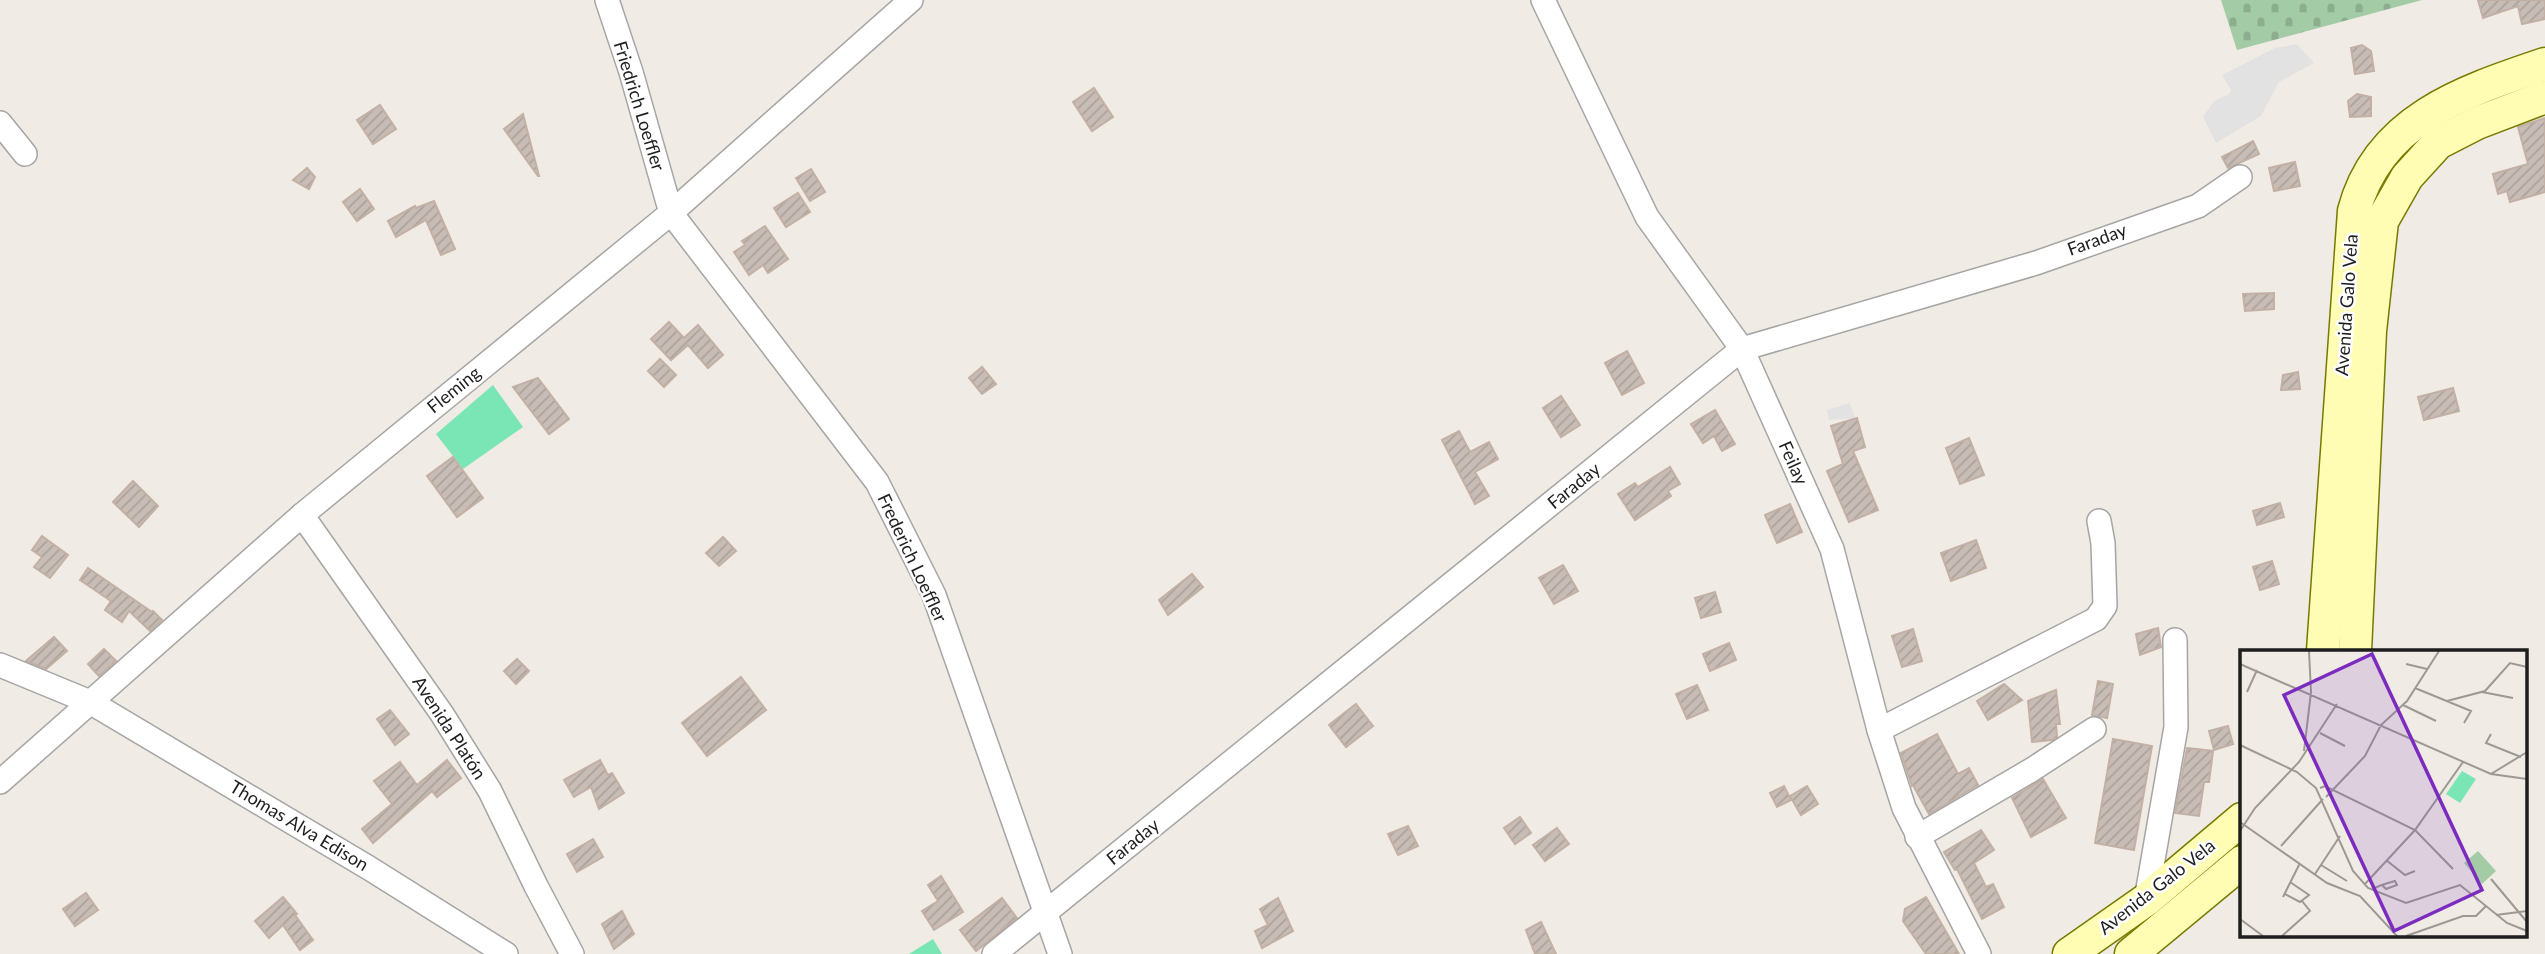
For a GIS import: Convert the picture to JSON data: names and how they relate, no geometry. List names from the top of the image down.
{
  "streets": {
    "main road": ["Avenida Galo Vela"],
    "street": [
      "Friedrich Loeffler",
      "Faraday",
      "Fleming",
      "Feilay",
      "Frederich Loeffler",
      "Avenida Platón",
      "Thomas Alva Edison"
    ]
  },
  "crossings": [
    ["Friedrich Loeffler", "Fleming"],
    ["Friedrich Loeffler", "Frederich Loeffler"],
    ["Faraday", "Feilay"],
    ["Faraday", "Frederich Loeffler"],
    ["Fleming", "Frederich Loeffler"],
    ["Fleming", "Avenida Platón"],
    ["Fleming", "Thomas Alva Edison"]
  ]
}
